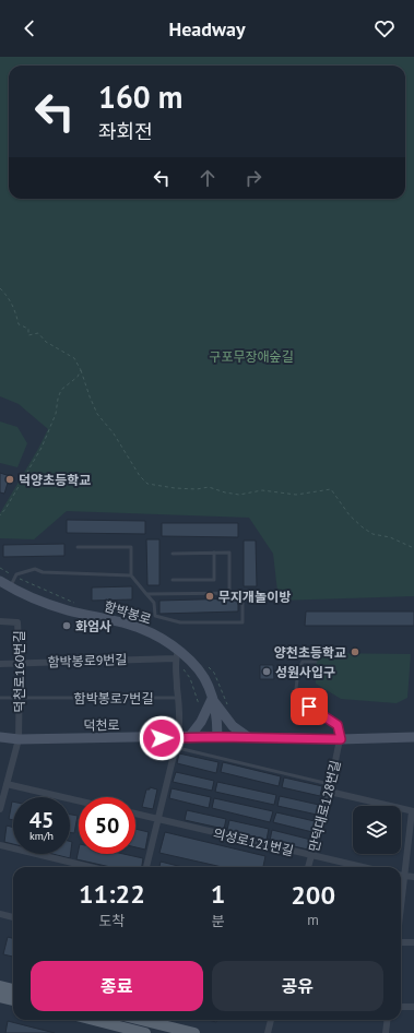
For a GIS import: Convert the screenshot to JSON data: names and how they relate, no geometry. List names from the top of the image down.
{
  "streets": {
    "main road": ["함박봉로", "덕천로"],
    "street": [
      "함박봉로9번길",
      "덕천로160번길",
      "만덕대로128번길",
      "의성로121번길"
    ],
    "lane": ["함박봉로7번길"]
  },
  "crossings": [
    ["함박봉로", "함박봉로9번길"],
    ["함박봉로", "덕천로"],
    ["함박봉로9번길", "덕천로160번길"],
    ["덕천로160번길", "함박봉로7번길"],
    ["덕천로160번길", "덕천로"],
    ["덕천로", "만덕대로128번길"],
    ["만덕대로128번길", "의성로121번길"]
  ],
  "parks": ["구포무장애숲길"],
  "places": [
    "덕양초등학교",
    "무지개놀이방",
    "화엄사",
    "양천초등학교",
    "성원사입구"
  ],
  "page": {
    "header": "Headway",
    "turn": ["160 m", "좌회전"],
    "speed": "45 km/h",
    "limit": "50",
    "eta": [
      "11:22",
      "도착",
      "1",
      "분",
      "200",
      "m"
    ],
    "buttons": ["종료", "공유"]
  }
}
